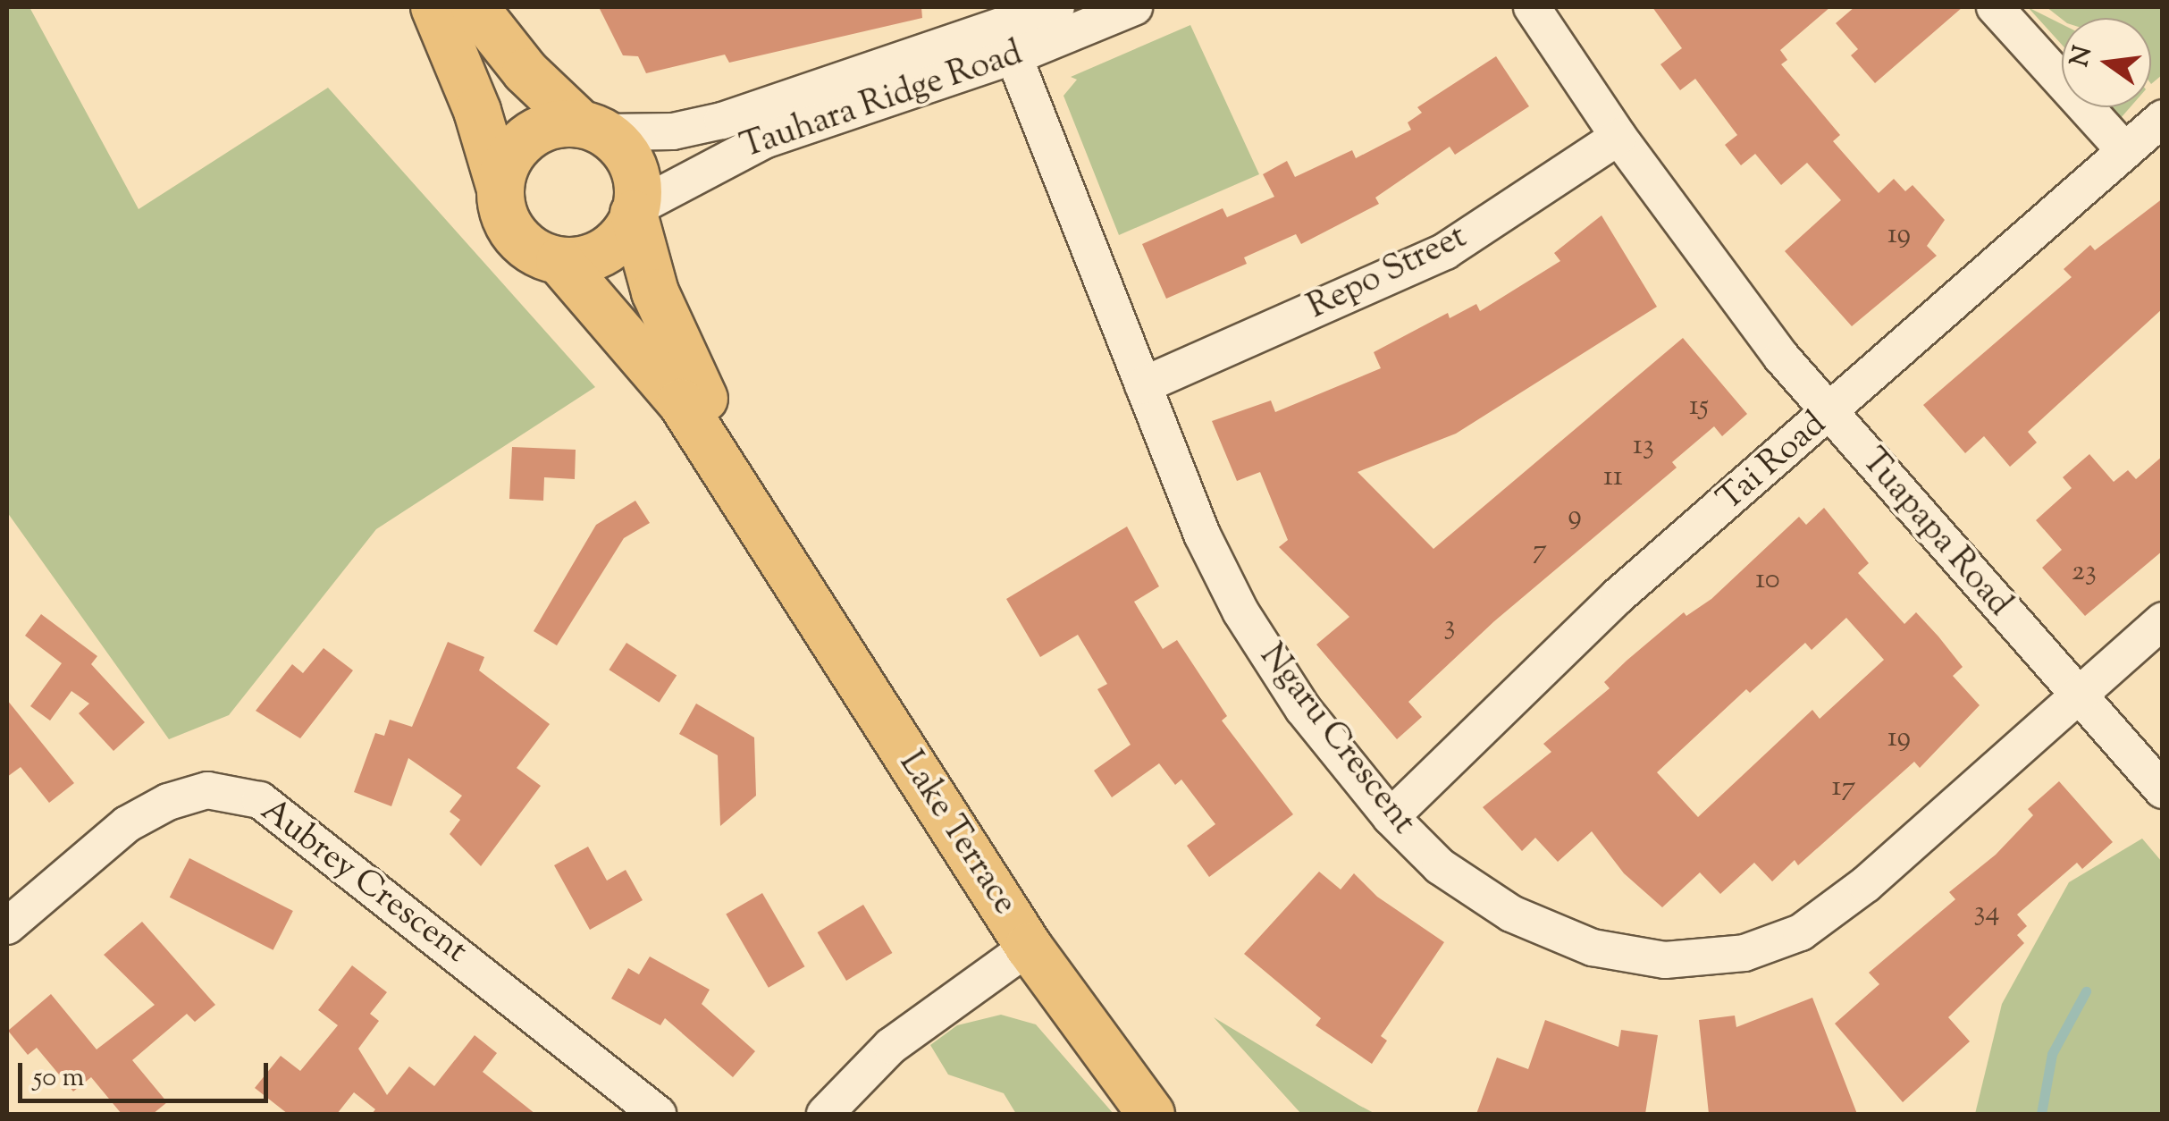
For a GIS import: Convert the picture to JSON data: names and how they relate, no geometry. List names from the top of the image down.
{
  "streets": {
    "main road": ["Lake Terrace"],
    "street": [
      "Tauhara Ridge Road",
      "Repo Street",
      "Tai Road",
      "Tuapapa Road",
      "Ngaru Crescent",
      "Aubrey Crescent"
    ]
  },
  "crossings": [
    ["Tauhara Ridge Road", "Ngaru Crescent"],
    ["Tauhara Ridge Road", "Lake Terrace"],
    ["Repo Street", "Tuapapa Road"],
    ["Repo Street", "Ngaru Crescent"],
    ["Tai Road", "Tuapapa Road"],
    ["Tai Road", "Ngaru Crescent"],
    ["Tuapapa Road", "Ngaru Crescent"]
  ],
  "house_numbers": [
    "19",
    "15",
    "13",
    "11",
    "9",
    "7",
    "23",
    "10",
    "3",
    "19",
    "17",
    "34"
  ],
  "scale_bar": "50 m",
  "north": "left"
}
